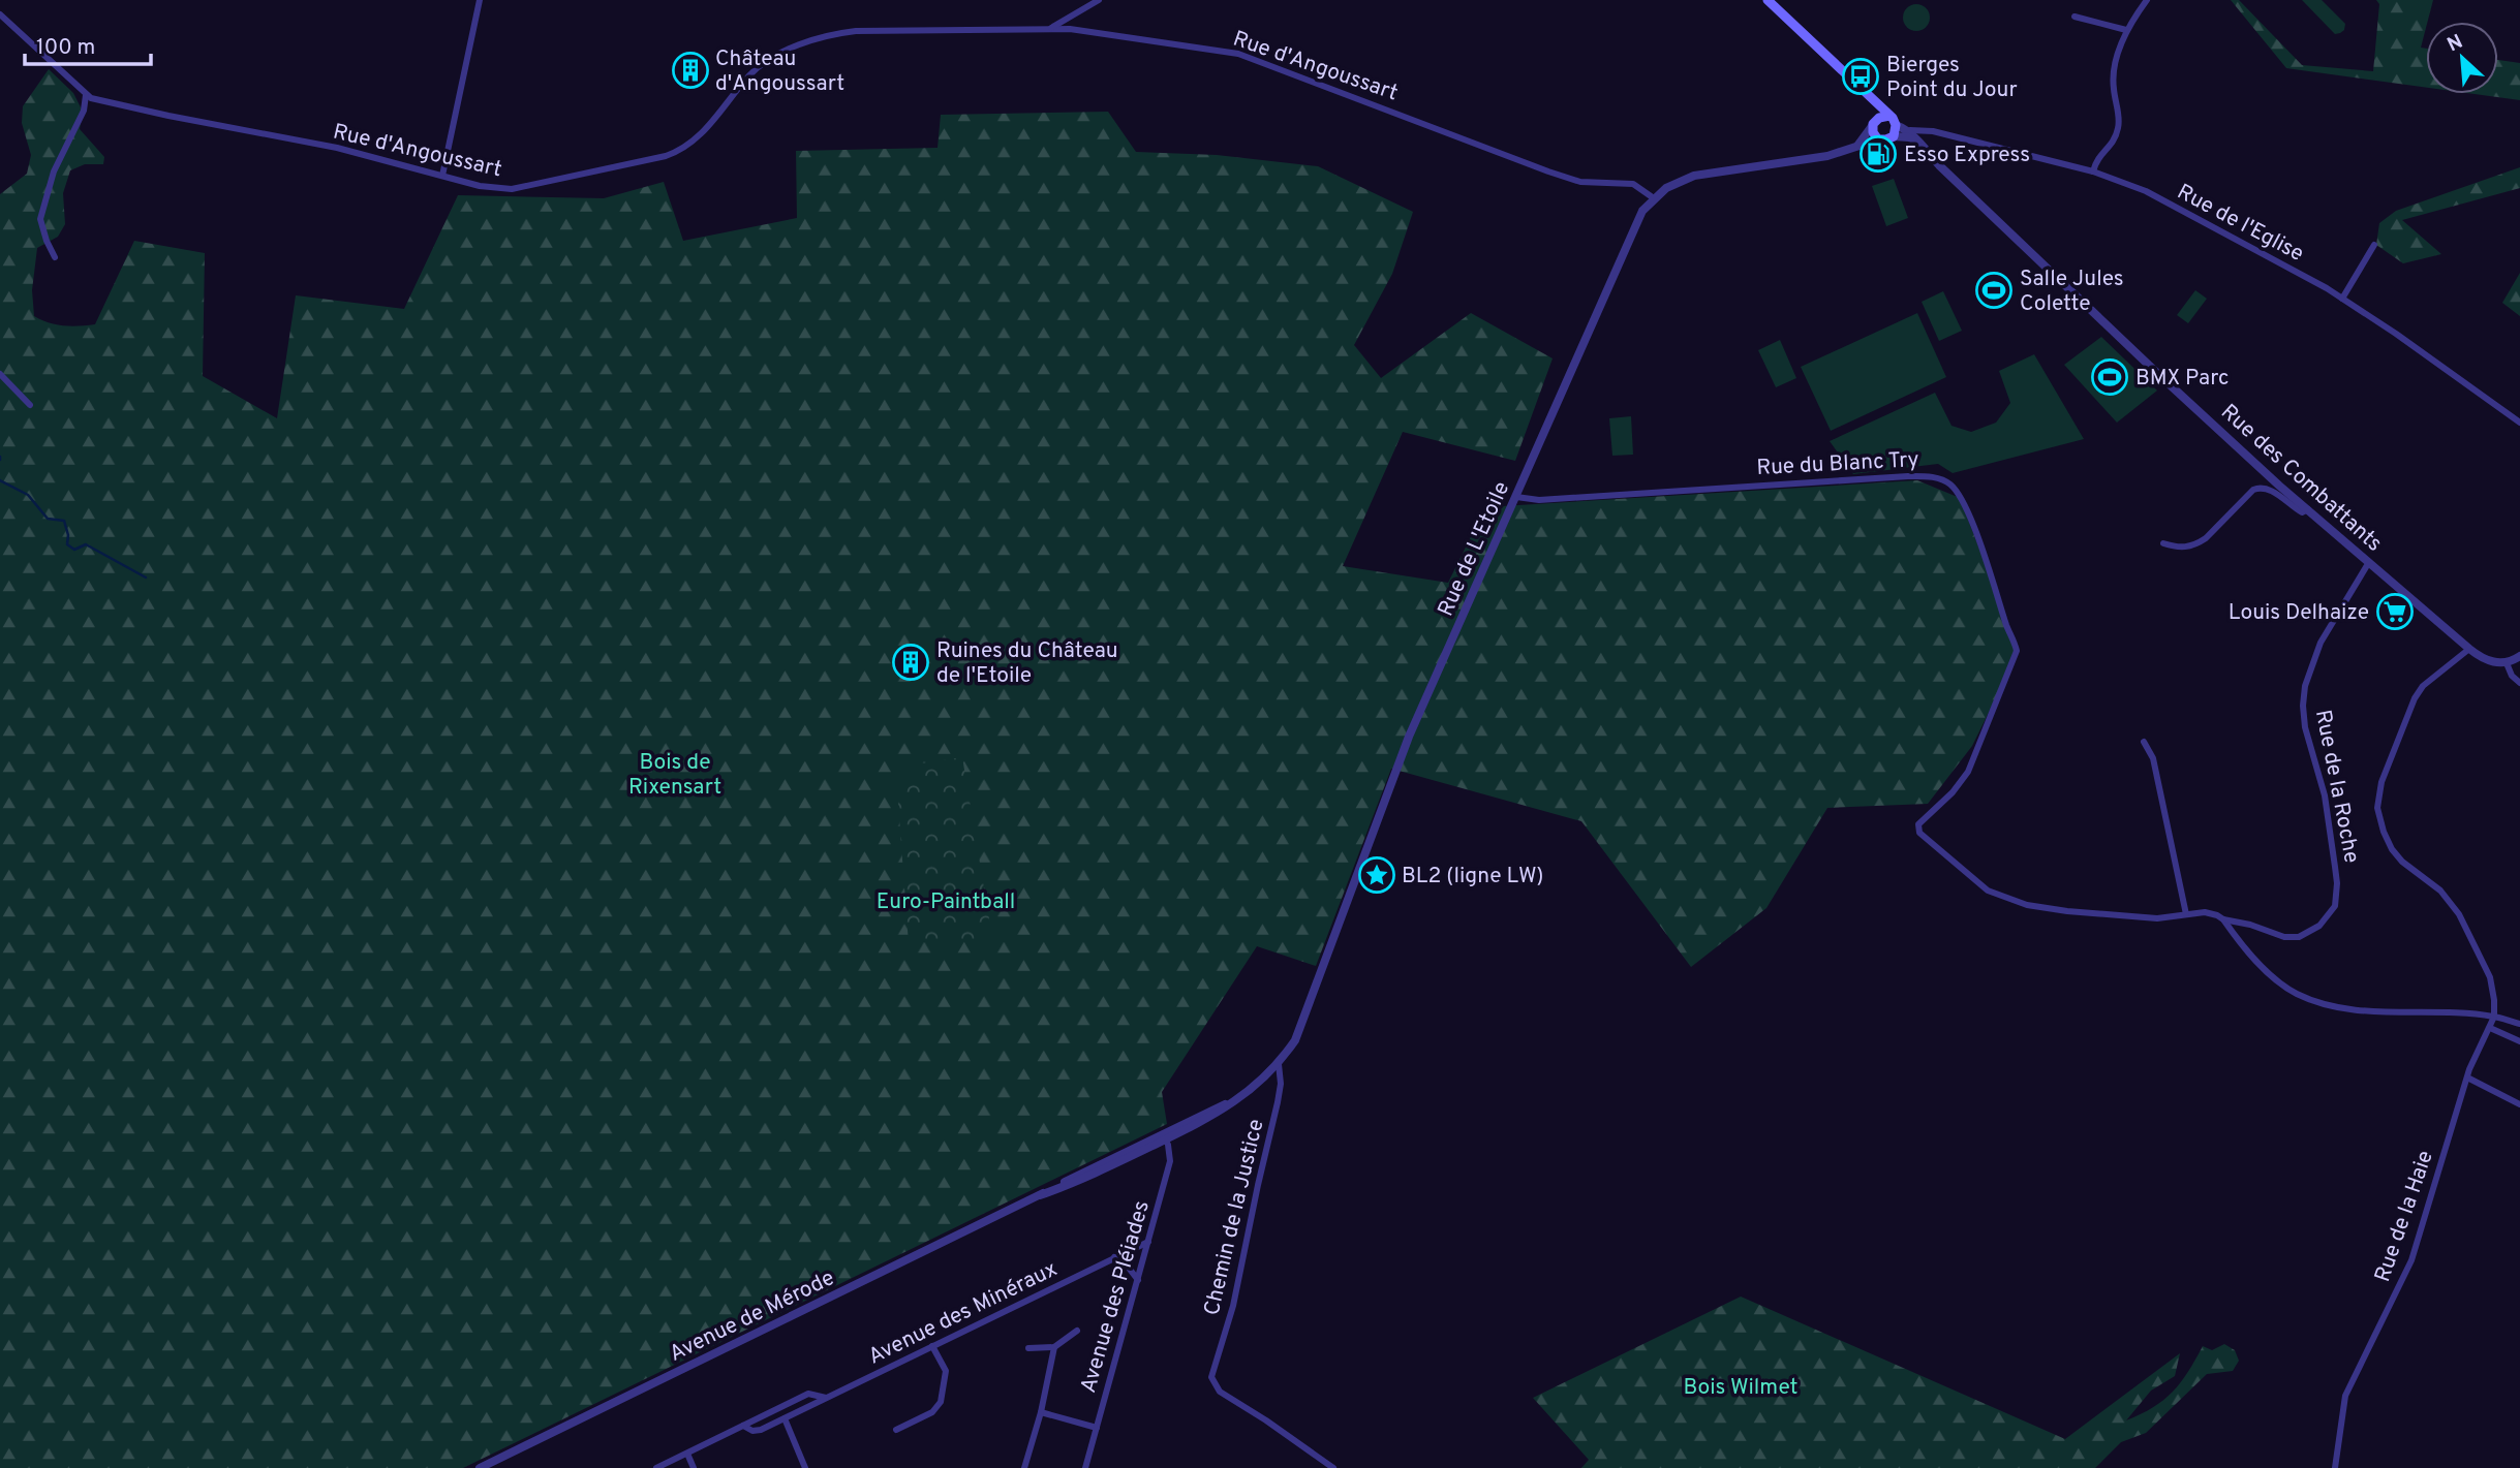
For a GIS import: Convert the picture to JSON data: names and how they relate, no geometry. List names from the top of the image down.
{
  "streets": {
    "street": [
      "Rue d'Angoussart",
      "Rue de l'Eglise",
      "Rue du Blanc Try",
      "Rue des Combattants",
      "Rue de L'Etoile",
      "Rue de la Roche",
      "Rue de la Haie",
      "Chemin de la Justice",
      "Avenue des Pléiades",
      "Avenue des Minéraux",
      "Avenue de Mérode"
    ]
  },
  "crossings": [
    ["Rue d'Angoussart", "Rue de L'Etoile"],
    ["Rue de l'Eglise", "Rue des Combattants"],
    ["Rue du Blanc Try", "Rue de L'Etoile"],
    ["Rue des Combattants", "Rue de la Roche"],
    ["Rue de L'Etoile", "Chemin de la Justice"],
    ["Rue de L'Etoile", "Avenue des Pléiades"],
    ["Rue de L'Etoile", "Avenue de Mérode"],
    ["Avenue des Pléiades", "Avenue des Minéraux"],
    ["Avenue des Pléiades", "Avenue de Mérode"]
  ],
  "parks": ["Bois de Rixensart", "Euro-Paintball", "Bois Wilmet"],
  "places": {
    "building": ["Château d'Angoussart", "Ruines du Château de l'Etoile"],
    "bus stop": ["Bierges Point du Jour"],
    "fuel station": ["Esso Express"],
    "sports": ["Salle Jules Colette", "BMX Parc"],
    "supermarket": ["Louis Delhaize"],
    "place": ["BL2 (ligne LW)"]
  },
  "scale_bar": "100 m",
  "north": "top left"
}
